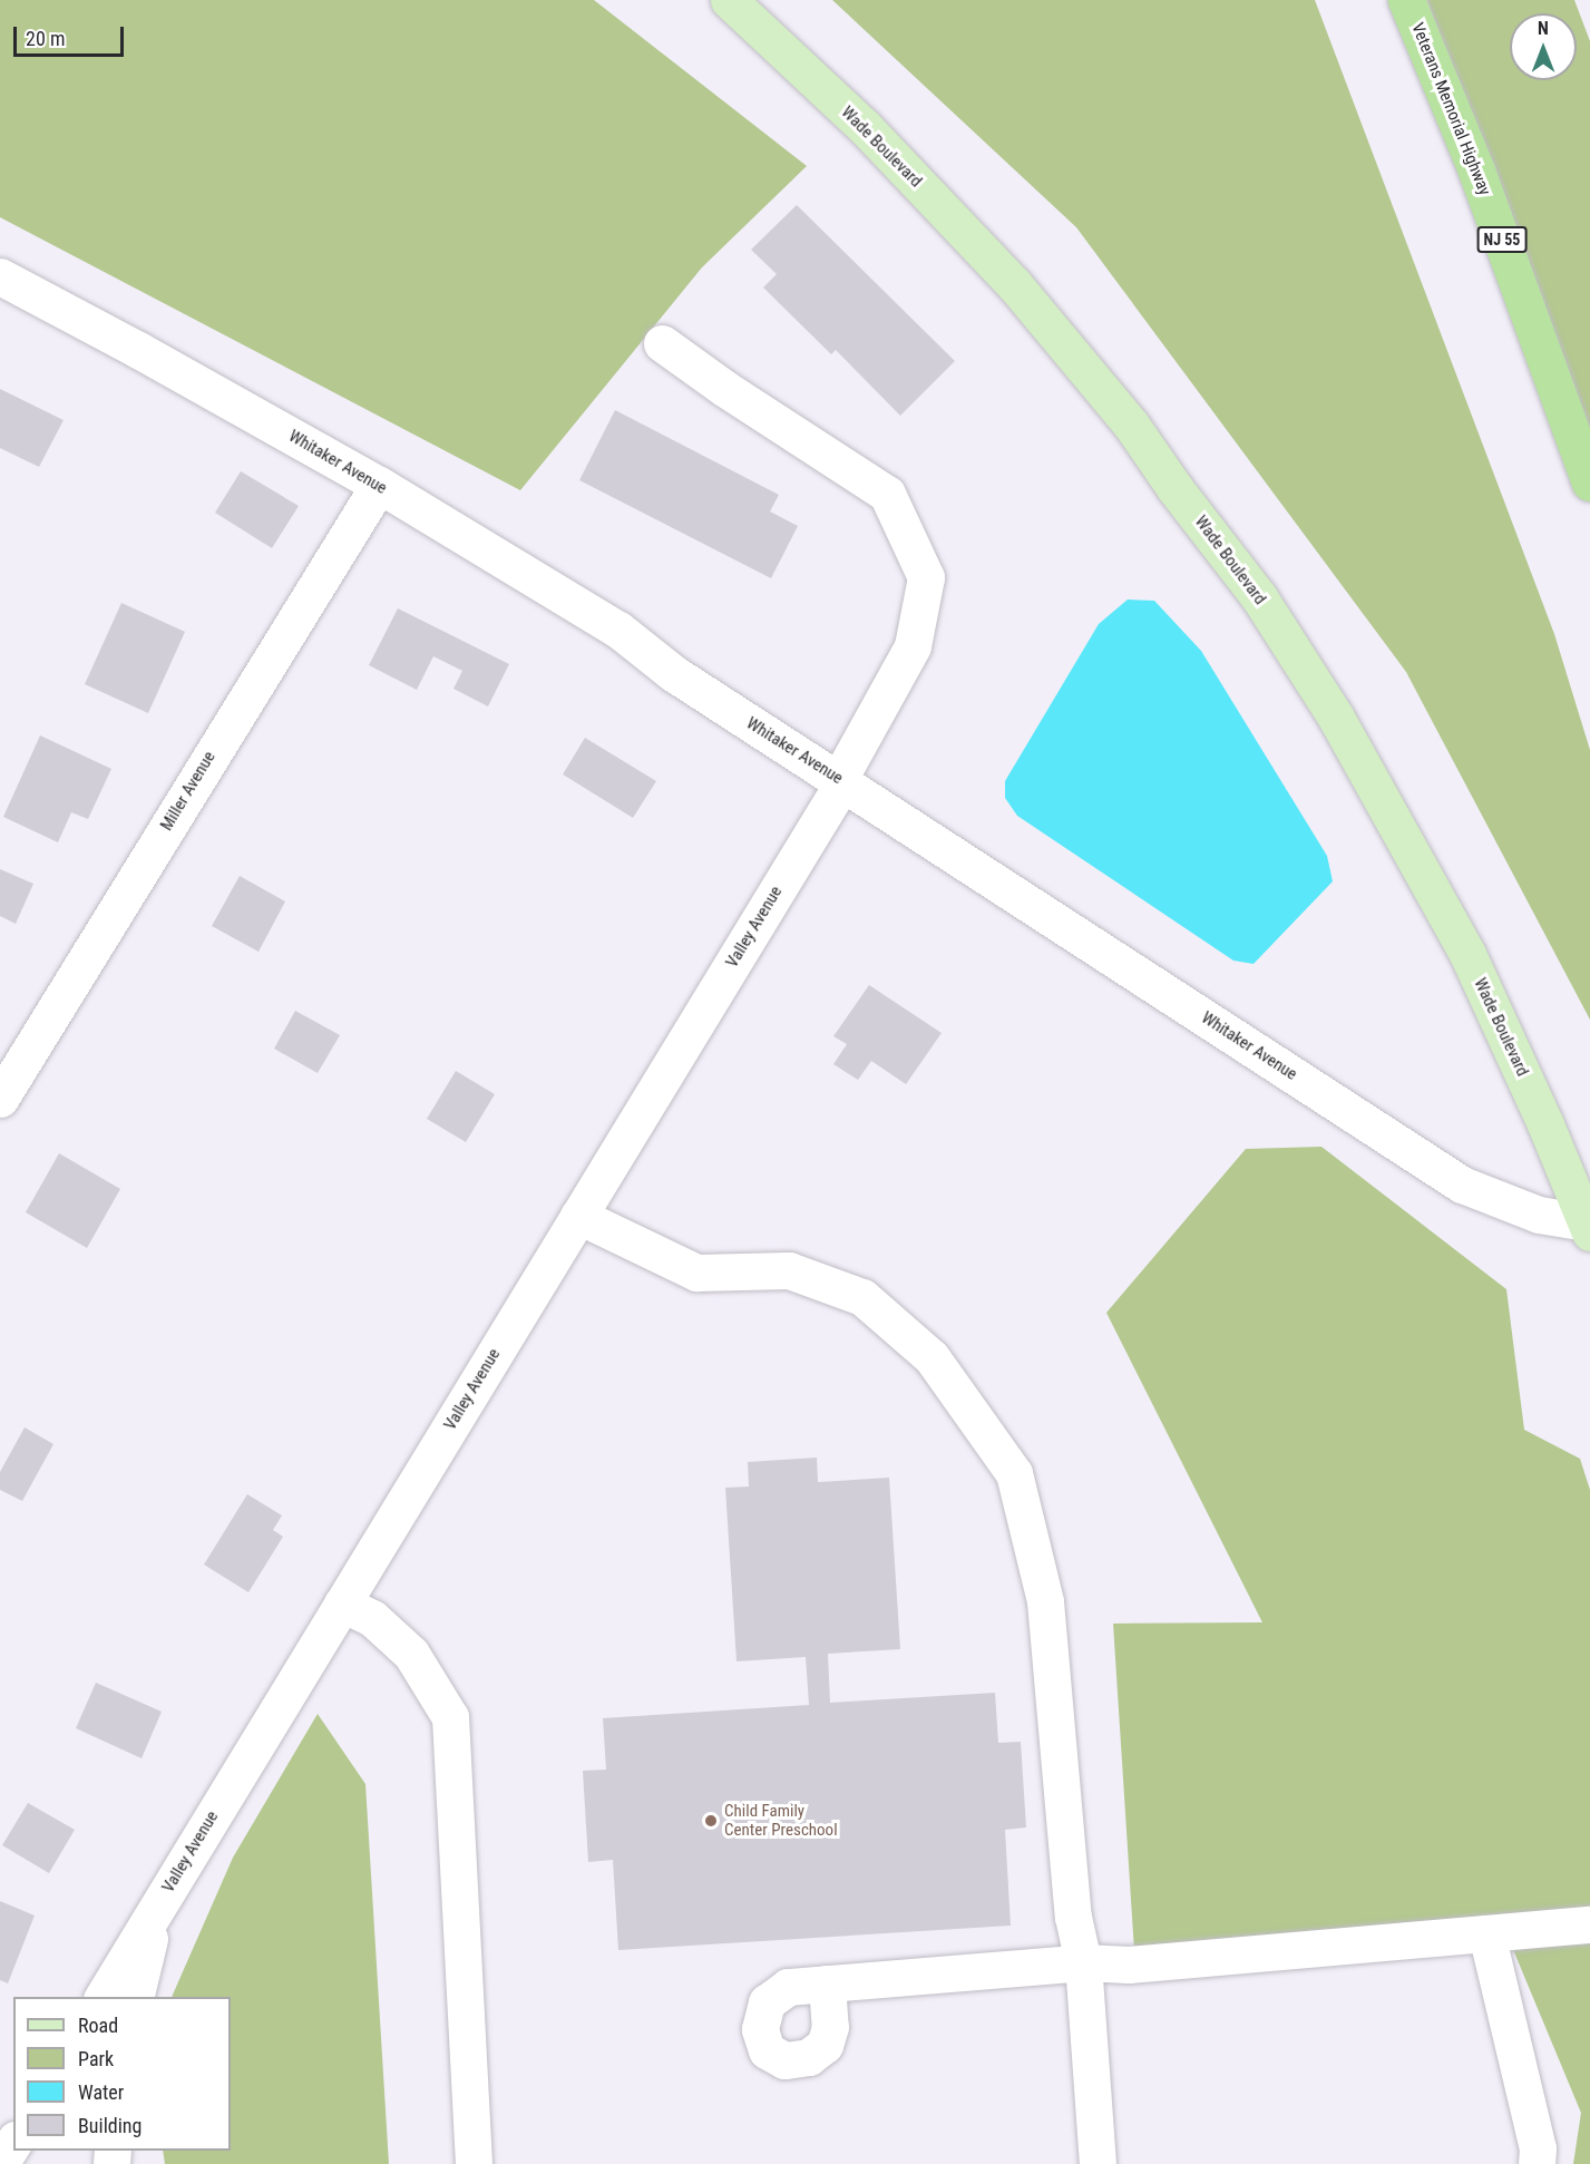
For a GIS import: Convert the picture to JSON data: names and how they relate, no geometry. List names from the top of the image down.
{
  "streets": {
    "highway": ["Veterans Memorial Highway", "NJ 55"],
    "main road": ["Wade Boulevard"],
    "street": ["Whitaker Avenue", "Miller Avenue", "Valley Avenue"]
  },
  "crossings": [
    ["Wade Boulevard", "Whitaker Avenue"],
    ["Whitaker Avenue", "Miller Avenue"],
    ["Whitaker Avenue", "Valley Avenue"]
  ],
  "places": ["Child Family Center Preschool"],
  "legend": [
    "Road",
    "Park",
    "Water",
    "Building"
  ],
  "scale_bar": "20 m",
  "north": "top"
}
